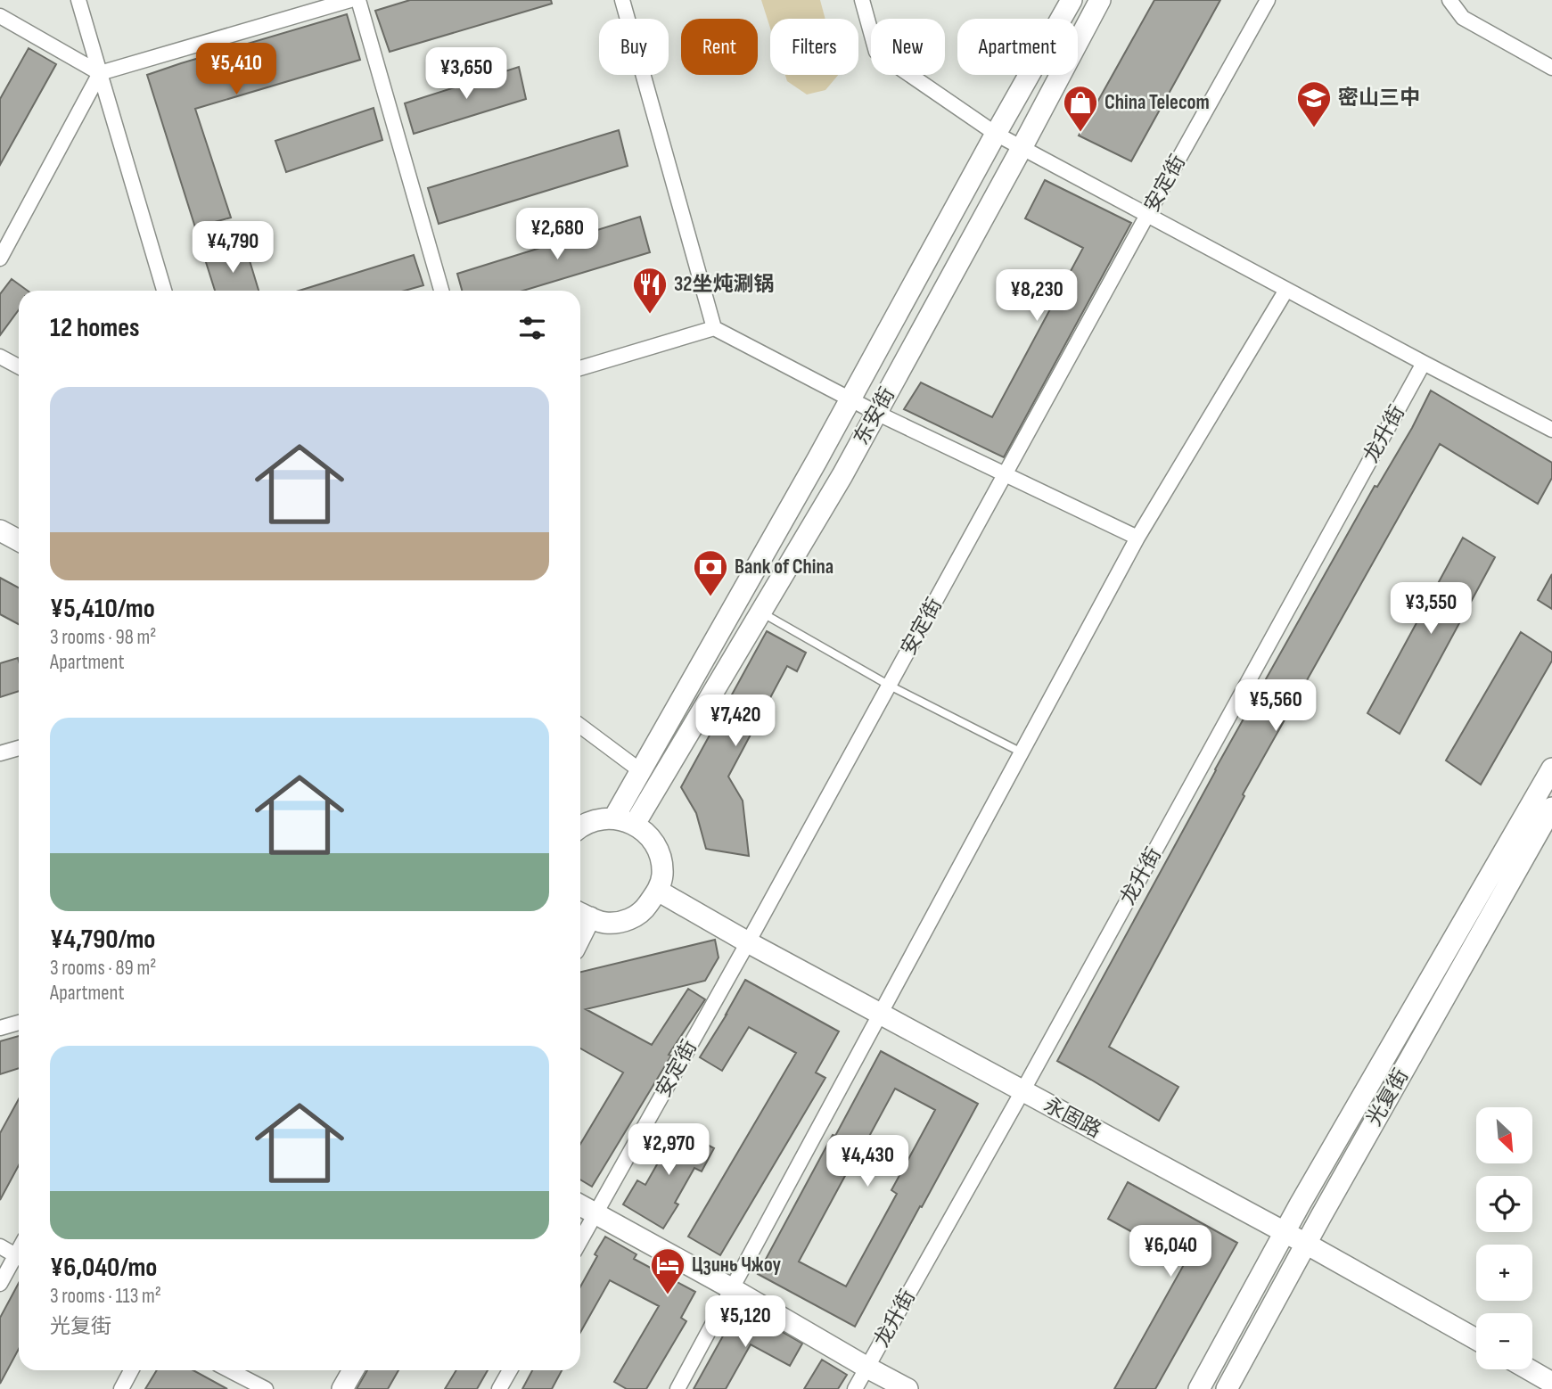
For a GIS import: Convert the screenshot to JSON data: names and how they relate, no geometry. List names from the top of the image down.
{
  "streets": {
    "main road": ["东安街", "光复街", "永固路"],
    "street": ["安定街", "龙升街"]
  },
  "crossings": [
    ["安定街", "永固路"],
    ["龙升街", "永固路"],
    ["光复街", "永固路"]
  ],
  "places": {
    "school or university": ["密山三中"],
    "shop": ["China Telecom"],
    "restaurant": ["32坐炖涮锅"],
    "bank": ["Bank of China"],
    "hotel": ["Цзинь Чжоу"]
  },
  "north": "bottom right",
  "page": {
    "chip": [
      "Buy",
      "Rent",
      "Filters",
      "New",
      "Apartment"
    ],
    "price": [
      "¥5,410",
      "¥3,650",
      "¥2,680",
      "¥4,790",
      "¥8,230",
      "¥3,550",
      "¥5,560",
      "¥7,420",
      "¥2,970",
      "¥4,430",
      "¥6,040",
      "¥5,120"
    ],
    "heading": "12 homes",
    "list": [
      {
        "name": "¥5,410/mo",
        "note": "3 rooms · 98 m² · Apartment"
      },
      {
        "name": "¥4,790/mo",
        "note": "3 rooms · 89 m² · Apartment"
      },
      {
        "name": "¥6,040/mo",
        "note": "3 rooms · 113 m² · 光复街"
      }
    ],
    "map_buttons": ["+", "−"]
  }
}
